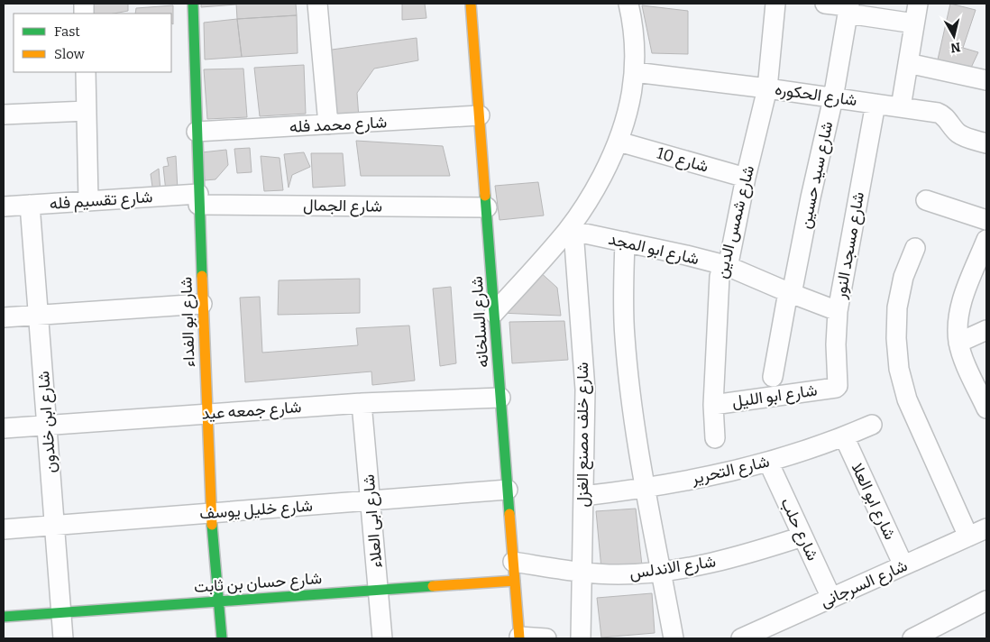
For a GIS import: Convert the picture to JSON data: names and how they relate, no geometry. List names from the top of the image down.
{
  "streets": {
    "street": [
      "شارع الحكوره",
      "شارع محمد فله",
      "شارع 10",
      "شارع سيد حسين",
      "شارع تقسيم فله",
      "شارع الجمال",
      "شارع شمس الدين",
      "شارع مسجد النور",
      "شارع ابو المجد",
      "شارع ابو الفداء",
      "شارع السلخانه",
      "شارع ابو الليل",
      "شارع جمعه عيد",
      "شارع ابن خلدون",
      "شارع خلف مصنع الغزل",
      "شارع التحرير",
      "شارع ابو العلا",
      "شارع خليل يوسف",
      "شارع ابى العلاء",
      "شارع حلب",
      "شارع الاندلس",
      "شارع حسان بن ثابت",
      "شارع السرجانى"
    ]
  },
  "crossings": [
    ["شارع الحكوره", "شارع سيد حسين"],
    ["شارع الحكوره", "شارع شمس الدين"],
    ["شارع الحكوره", "شارع مسجد النور"],
    ["شارع محمد فله", "شارع ابو الفداء"],
    ["شارع محمد فله", "شارع السلخانه"],
    ["شارع 10", "شارع شمس الدين"],
    ["شارع سيد حسين", "شارع ابو المجد"],
    ["شارع تقسيم فله", "شارع الجمال"],
    ["شارع تقسيم فله", "شارع ابو الفداء"],
    ["شارع تقسيم فله", "شارع ابن خلدون"],
    ["شارع الجمال", "شارع ابو الفداء"],
    ["شارع الجمال", "شارع السلخانه"],
    ["شارع شمس الدين", "شارع ابو المجد"],
    ["شارع شمس الدين", "شارع ابو الليل"],
    ["شارع مسجد النور", "شارع ابو المجد"],
    ["شارع مسجد النور", "شارع ابو الليل"],
    ["شارع ابو المجد", "شارع خلف مصنع الغزل"],
    ["شارع ابو الفداء", "شارع جمعه عيد"],
    ["شارع ابو الفداء", "شارع خليل يوسف"],
    ["شارع ابو الفداء", "شارع حسان بن ثابت"],
    ["شارع السلخانه", "شارع جمعه عيد"],
    ["شارع السلخانه", "شارع خليل يوسف"],
    ["شارع السلخانه", "شارع الاندلس"],
    ["شارع السلخانه", "شارع حسان بن ثابت"],
    ["شارع جمعه عيد", "شارع ابن خلدون"],
    ["شارع جمعه عيد", "شارع ابى العلاء"],
    ["شارع ابن خلدون", "شارع خليل يوسف"],
    ["شارع ابن خلدون", "شارع حسان بن ثابت"],
    ["شارع خلف مصنع الغزل", "شارع التحرير"],
    ["شارع خلف مصنع الغزل", "شارع الاندلس"],
    ["شارع التحرير", "شارع ابو العلا"],
    ["شارع التحرير", "شارع حلب"],
    ["شارع ابو العلا", "شارع السرجانى"],
    ["شارع خليل يوسف", "شارع ابى العلاء"],
    ["شارع ابى العلاء", "شارع حسان بن ثابت"],
    ["شارع حلب", "شارع الاندلس"],
    ["شارع حلب", "شارع السرجانى"],
    ["شارع الاندلس", "شارع حسان بن ثابت"]
  ],
  "legend": ["Fast", "Slow"],
  "north": "bottom"
}
